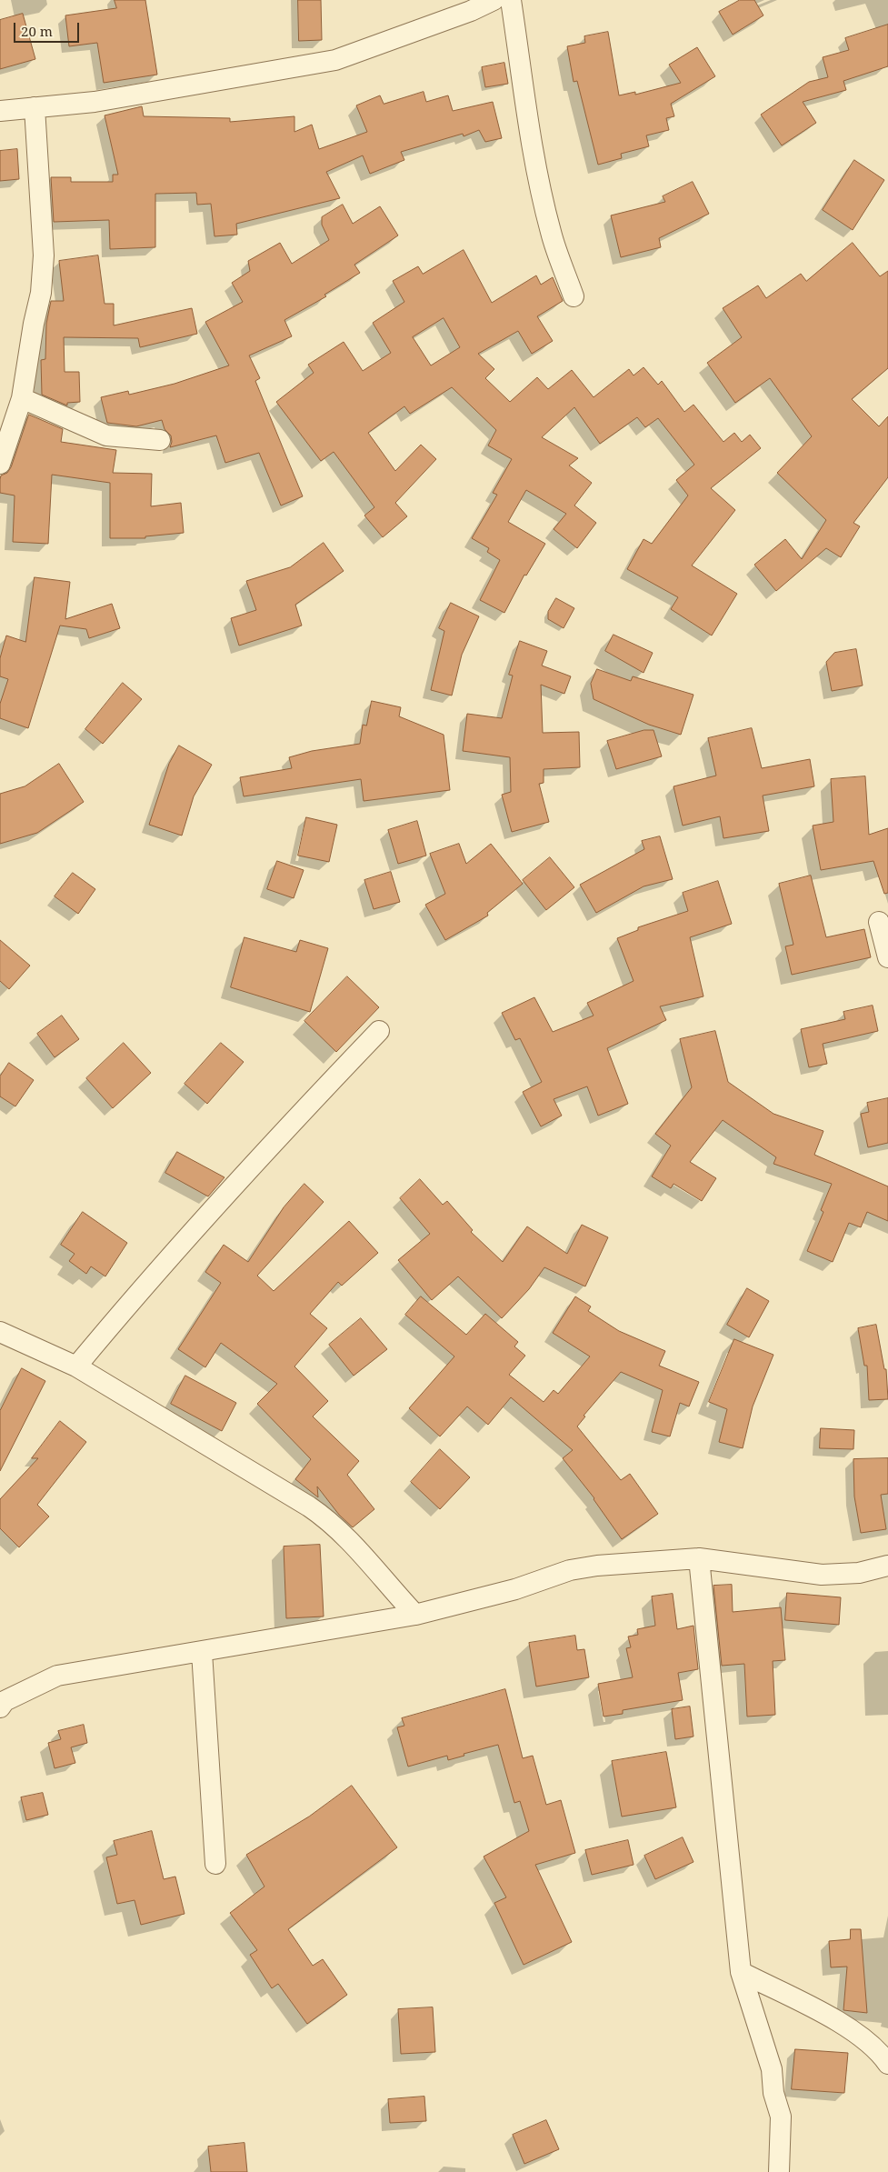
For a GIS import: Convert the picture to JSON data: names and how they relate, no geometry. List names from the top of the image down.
{
  "scale_bar": "20 m"
}
